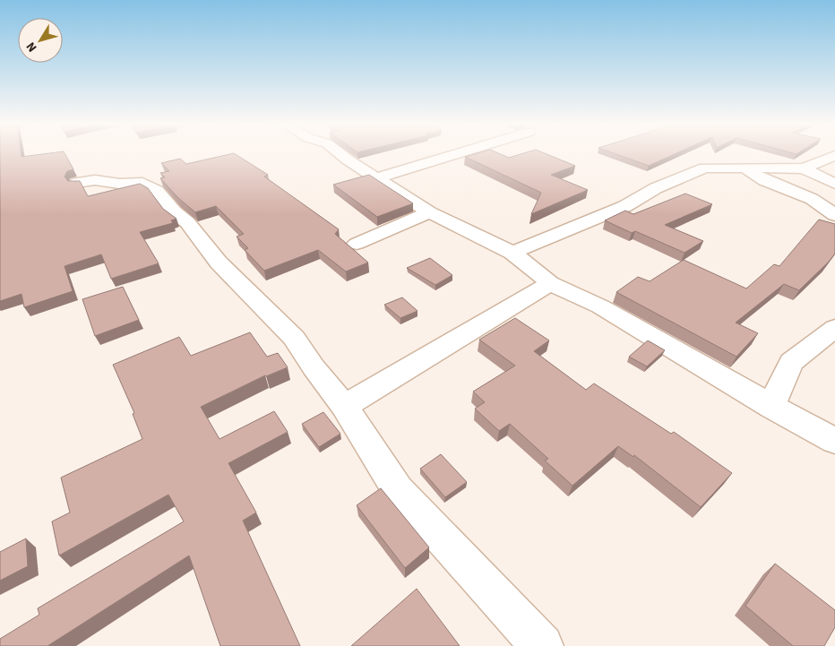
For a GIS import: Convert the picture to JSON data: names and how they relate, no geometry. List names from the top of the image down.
{
  "north": "bottom left"
}
